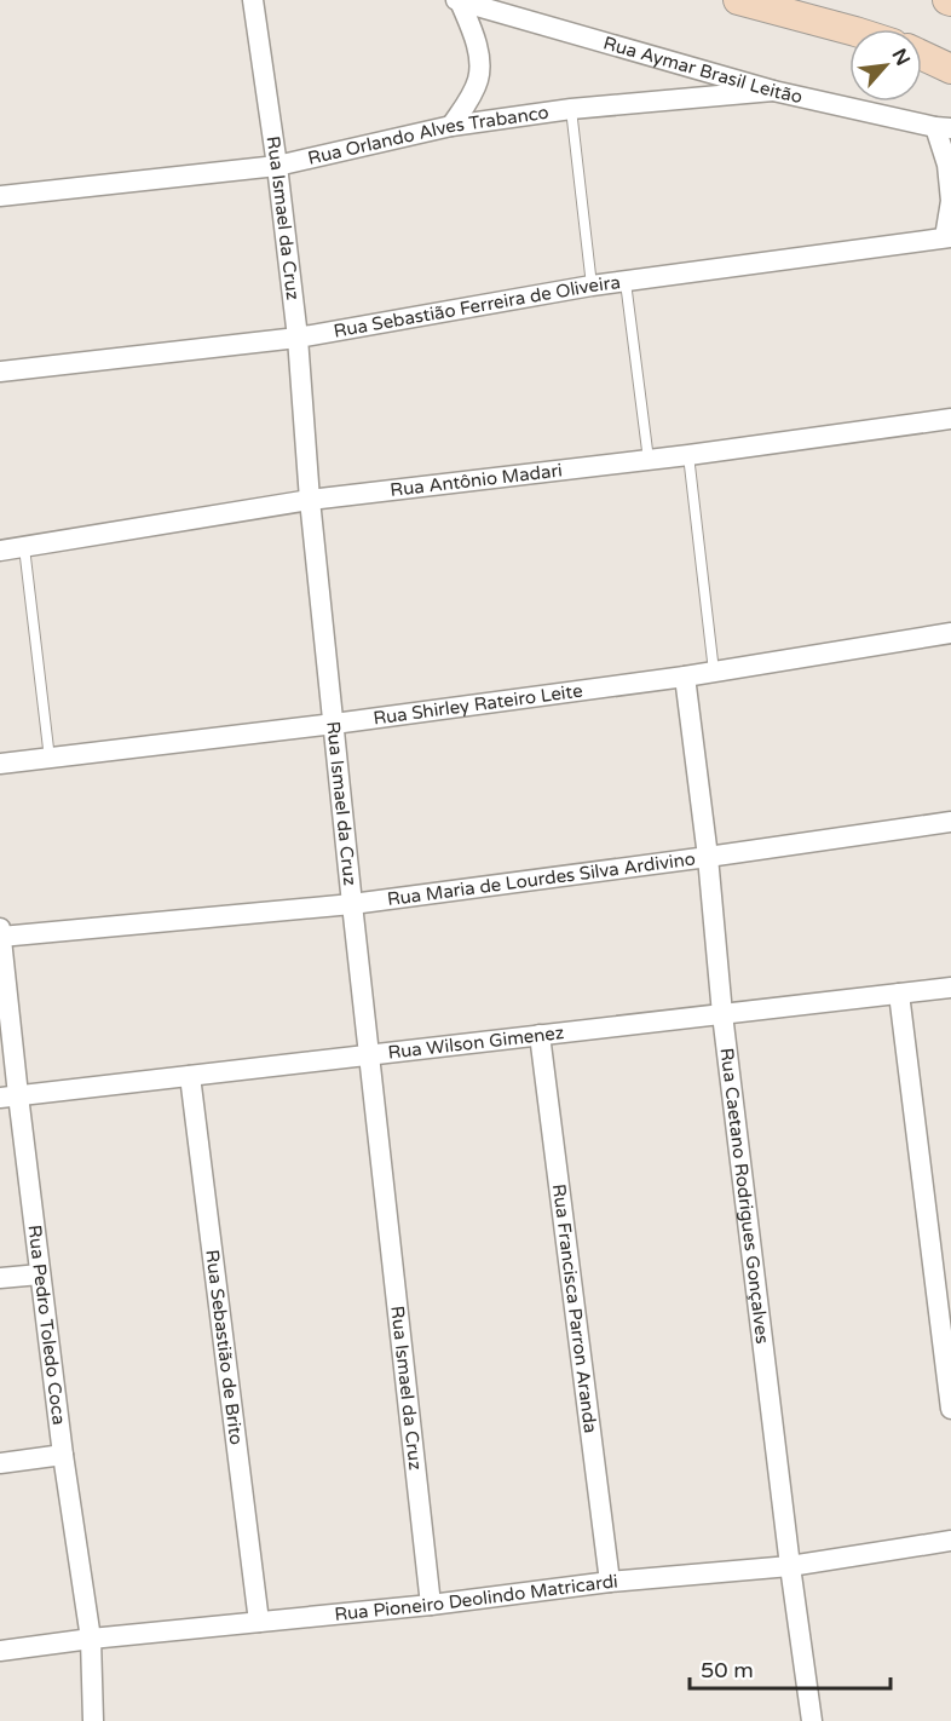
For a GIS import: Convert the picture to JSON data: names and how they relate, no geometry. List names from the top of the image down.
{
  "streets": {
    "street": [
      "Rua Aymar Brasil Leitão",
      "Rua Orlando Alves Trabanco",
      "Rua Ismael da Cruz",
      "Rua Sebastião Ferreira de Oliveira",
      "Rua Antônio Madari",
      "Rua Shirley Rateiro Leite",
      "Rua Maria de Lourdes Silva Ardivino",
      "Rua Wilson Gimenez",
      "Rua Caetano Rodrigues Gonçalves",
      "Rua Francisca Parron Aranda",
      "Rua Pedro Toledo Coca",
      "Rua Sebastião de Brito",
      "Rua Pioneiro Deolindo Matricardi"
    ]
  },
  "crossings": [
    ["Rua Aymar Brasil Leitão", "Rua Orlando Alves Trabanco"],
    ["Rua Orlando Alves Trabanco", "Rua Ismael da Cruz"],
    ["Rua Ismael da Cruz", "Rua Sebastião Ferreira de Oliveira"],
    ["Rua Ismael da Cruz", "Rua Antônio Madari"],
    ["Rua Ismael da Cruz", "Rua Shirley Rateiro Leite"],
    ["Rua Ismael da Cruz", "Rua Maria de Lourdes Silva Ardivino"],
    ["Rua Ismael da Cruz", "Rua Wilson Gimenez"],
    ["Rua Ismael da Cruz", "Rua Pioneiro Deolindo Matricardi"],
    ["Rua Shirley Rateiro Leite", "Rua Caetano Rodrigues Gonçalves"],
    ["Rua Maria de Lourdes Silva Ardivino", "Rua Caetano Rodrigues Gonçalves"],
    ["Rua Maria de Lourdes Silva Ardivino", "Rua Pedro Toledo Coca"],
    ["Rua Wilson Gimenez", "Rua Caetano Rodrigues Gonçalves"],
    ["Rua Wilson Gimenez", "Rua Francisca Parron Aranda"],
    ["Rua Wilson Gimenez", "Rua Pedro Toledo Coca"],
    ["Rua Wilson Gimenez", "Rua Sebastião de Brito"],
    ["Rua Caetano Rodrigues Gonçalves", "Rua Pioneiro Deolindo Matricardi"],
    ["Rua Francisca Parron Aranda", "Rua Pioneiro Deolindo Matricardi"],
    ["Rua Pedro Toledo Coca", "Rua Pioneiro Deolindo Matricardi"],
    ["Rua Sebastião de Brito", "Rua Pioneiro Deolindo Matricardi"]
  ],
  "scale_bar": "50 m",
  "north": "top right"
}
